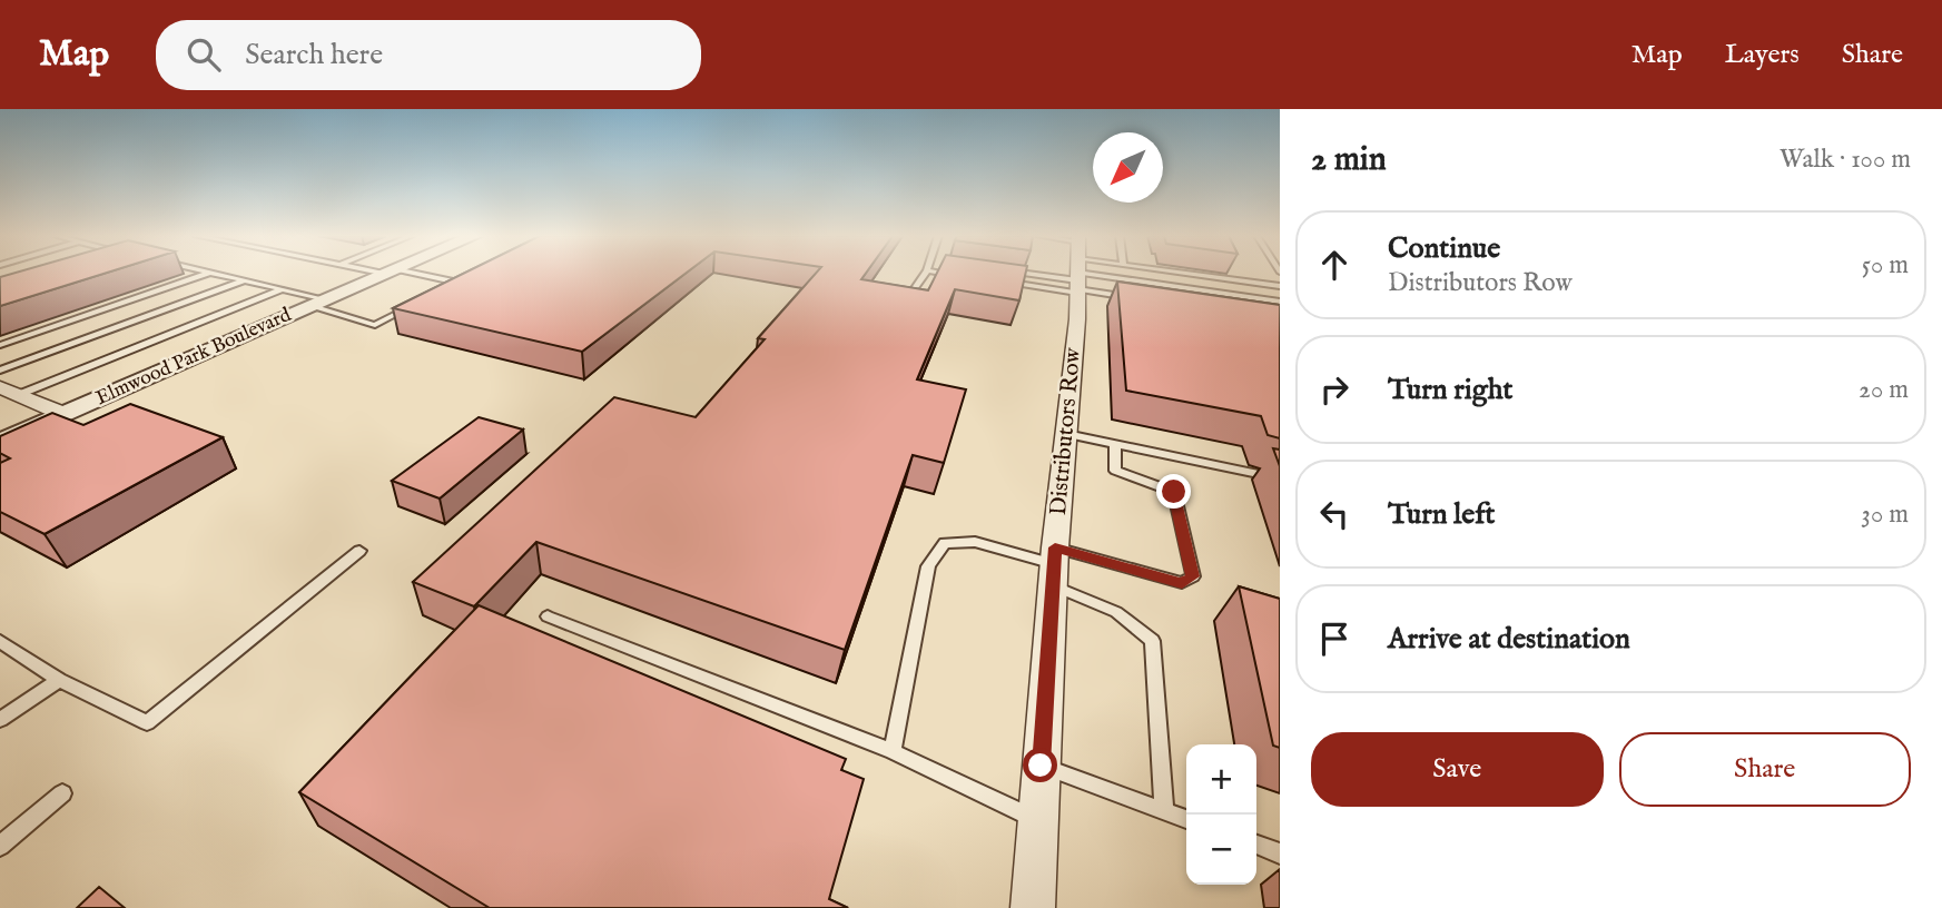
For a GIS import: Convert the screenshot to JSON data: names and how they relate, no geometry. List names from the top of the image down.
{
  "streets": {
    "street": ["Elmwood Park Boulevard", "Distributors Row"]
  },
  "north": "bottom left",
  "page": {
    "header": "Map",
    "search": "Search here",
    "nav": ["Map", "Layers", "Share"],
    "heading": ["2 min", "Walk · 100 m"],
    "list": [
      ["Continue", "Distributors Row", "50 m"],
      ["Turn right", "20 m"],
      ["Turn left", "30 m"],
      "Arrive at destination"
    ],
    "buttons": ["Save", "Share"],
    "map_buttons": ["+", "−"]
  }
}
